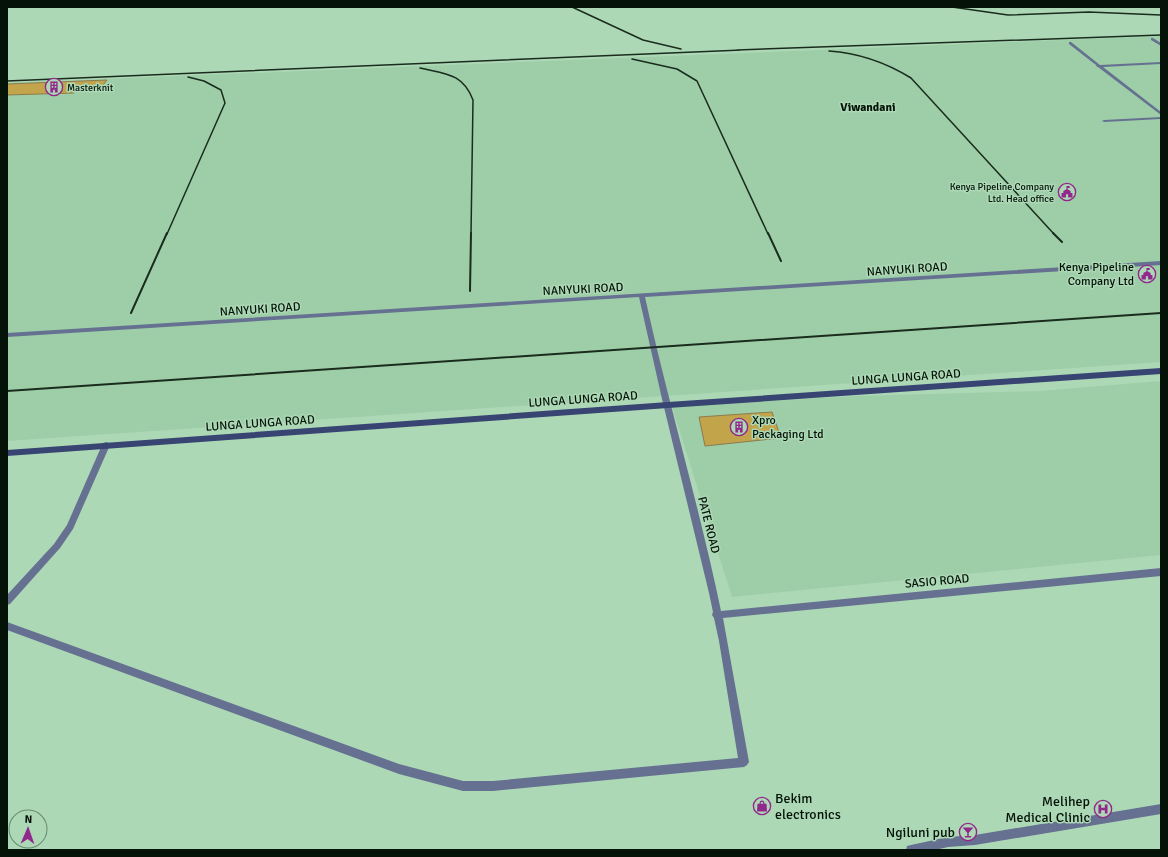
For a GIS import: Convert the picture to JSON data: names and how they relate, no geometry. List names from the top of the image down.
{
  "streets": {
    "main road": ["LUNGA LUNGA ROAD"],
    "street": ["NANYUKI ROAD", "PATE ROAD", "SASIO ROAD"]
  },
  "crossings": [
    ["NANYUKI ROAD", "PATE ROAD"],
    ["LUNGA LUNGA ROAD", "PATE ROAD"],
    ["PATE ROAD", "SASIO ROAD"]
  ],
  "districts": ["Viwandani"],
  "places": {
    "building": ["Masterknit", "Xpro Packaging Ltd"],
    "public building": ["Kenya Pipeline Company Ltd. Head office", "Kenya Pipeline Company Ltd"],
    "shop": ["Bekim electronics"],
    "hospital": ["Melihep Medical Clinic"],
    "bar": ["Ngiluni pub"]
  },
  "north": "top"
}
